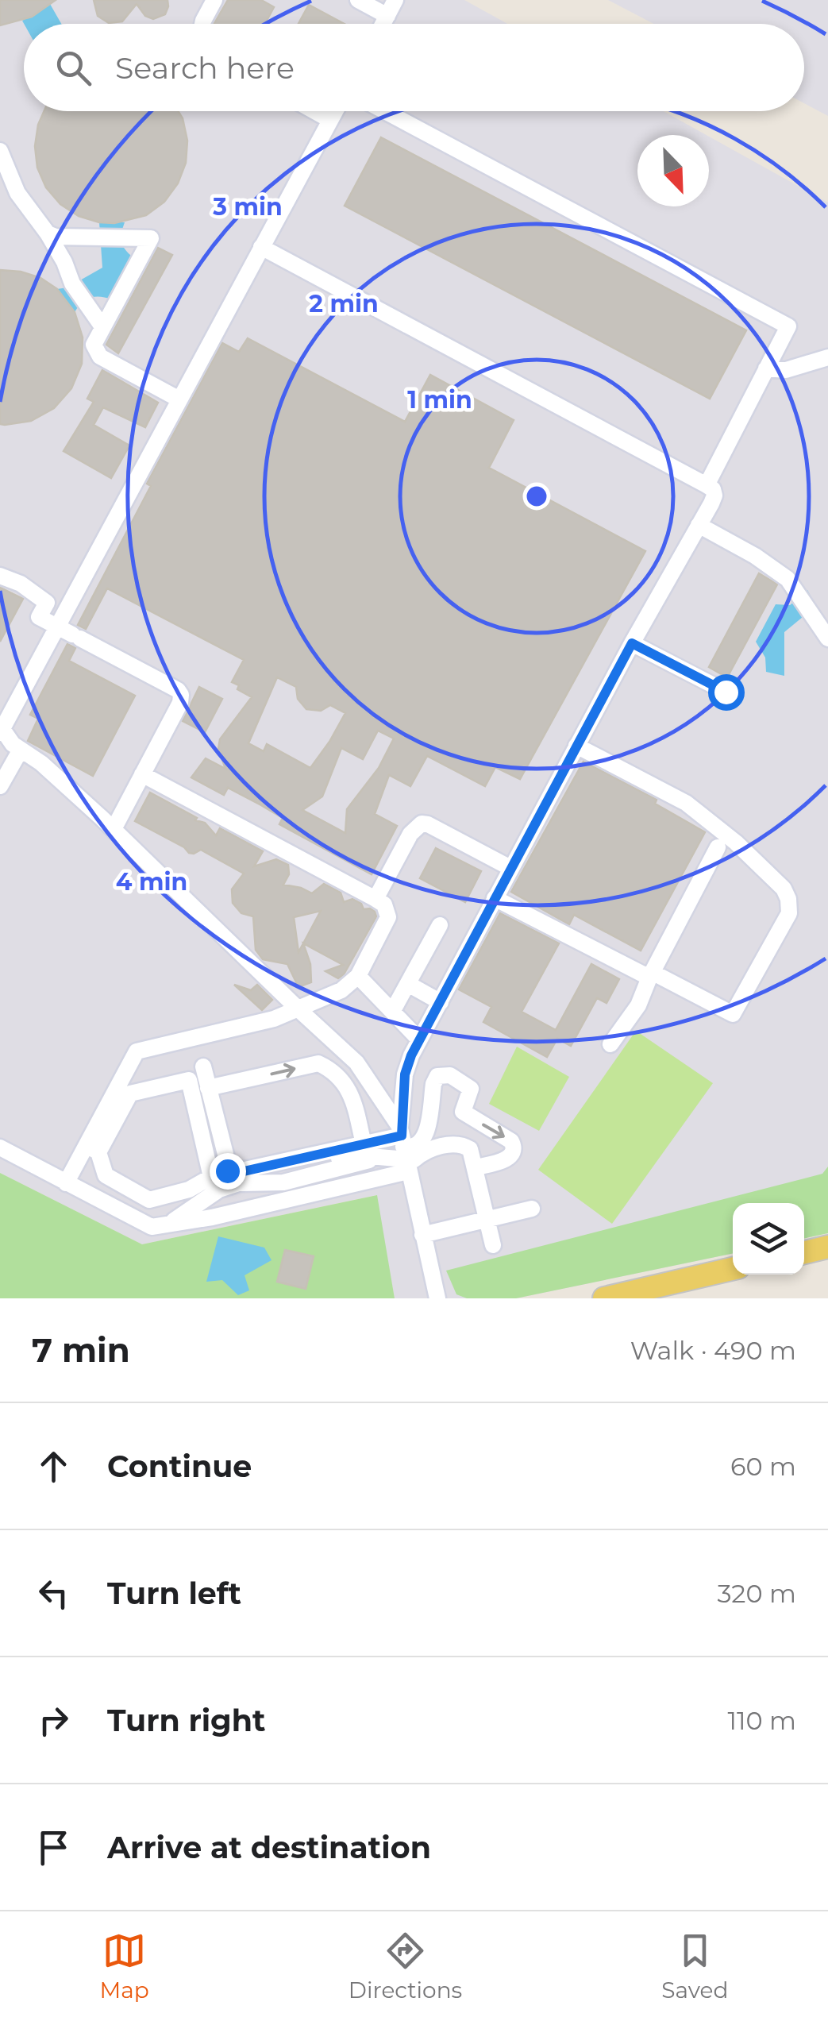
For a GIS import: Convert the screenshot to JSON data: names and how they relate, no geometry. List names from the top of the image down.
{
  "north": "bottom right",
  "page": {
    "search": "Search here",
    "heading": ["7 min", "Walk · 490 m"],
    "list": [
      ["Continue", "60 m"],
      ["Turn left", "320 m"],
      ["Turn right", "110 m"],
      "Arrive at destination"
    ],
    "nav": ["Map", "Directions", "Saved"]
  },
  "rings": [
    "3 min",
    "2 min",
    "1 min",
    "4 min"
  ]
}
